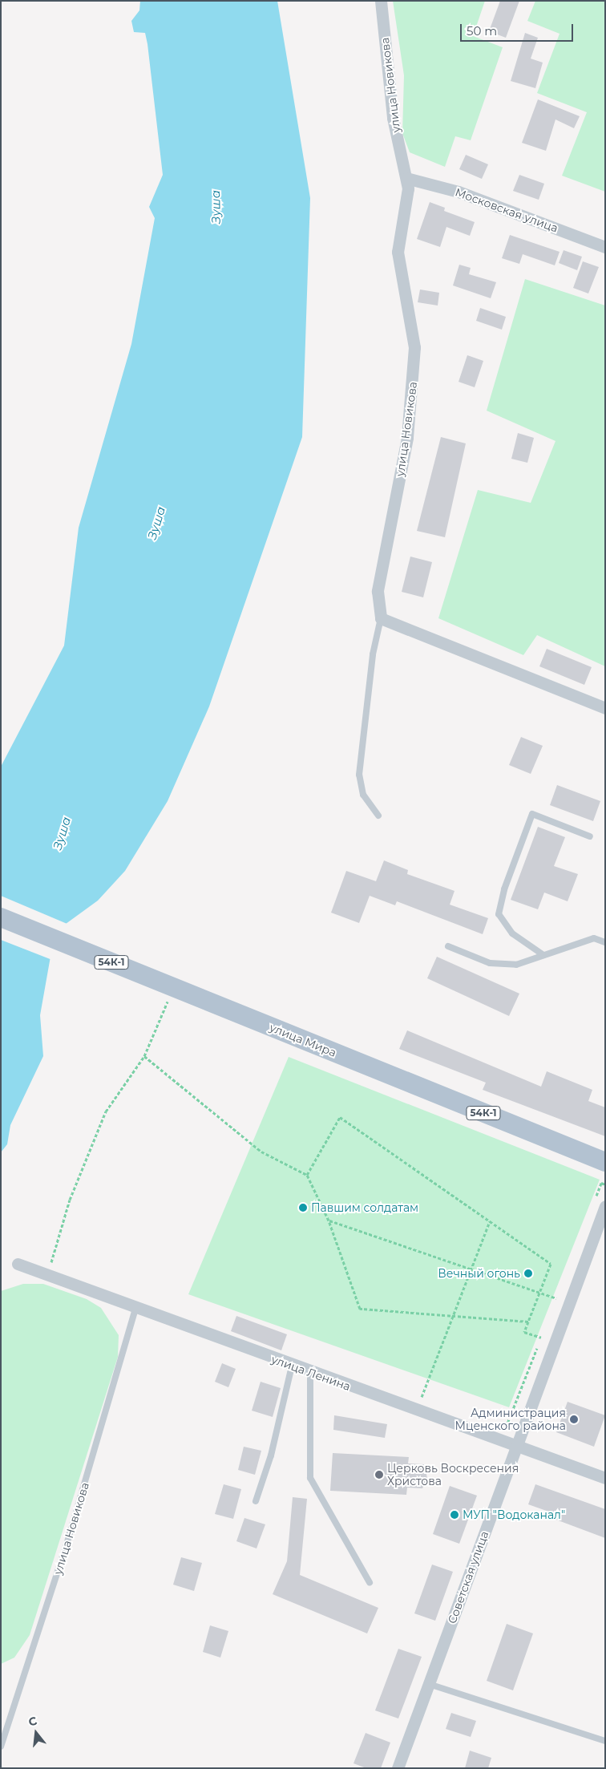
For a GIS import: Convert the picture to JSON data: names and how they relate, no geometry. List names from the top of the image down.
{
  "streets": {
    "main road": ["54К-1", "улица Мира"],
    "street": [
      "улица Новикова",
      "Московская улица",
      "улица Ленина",
      "Советская улица"
    ]
  },
  "crossings": [
    ["улица Новикова", "Московская улица"],
    ["улица Новикова", "улица Ленина"],
    ["улица Ленина", "Советская улица"]
  ],
  "water": ["Зуша"],
  "places": [
    "Павшим солдатам",
    "Вечный огонь",
    "Администрация Мценского района",
    "Церковь Воскресения Христова",
    "МУП \"Водоканал\""
  ],
  "scale_bar": "50 m",
  "north": "top"
}
